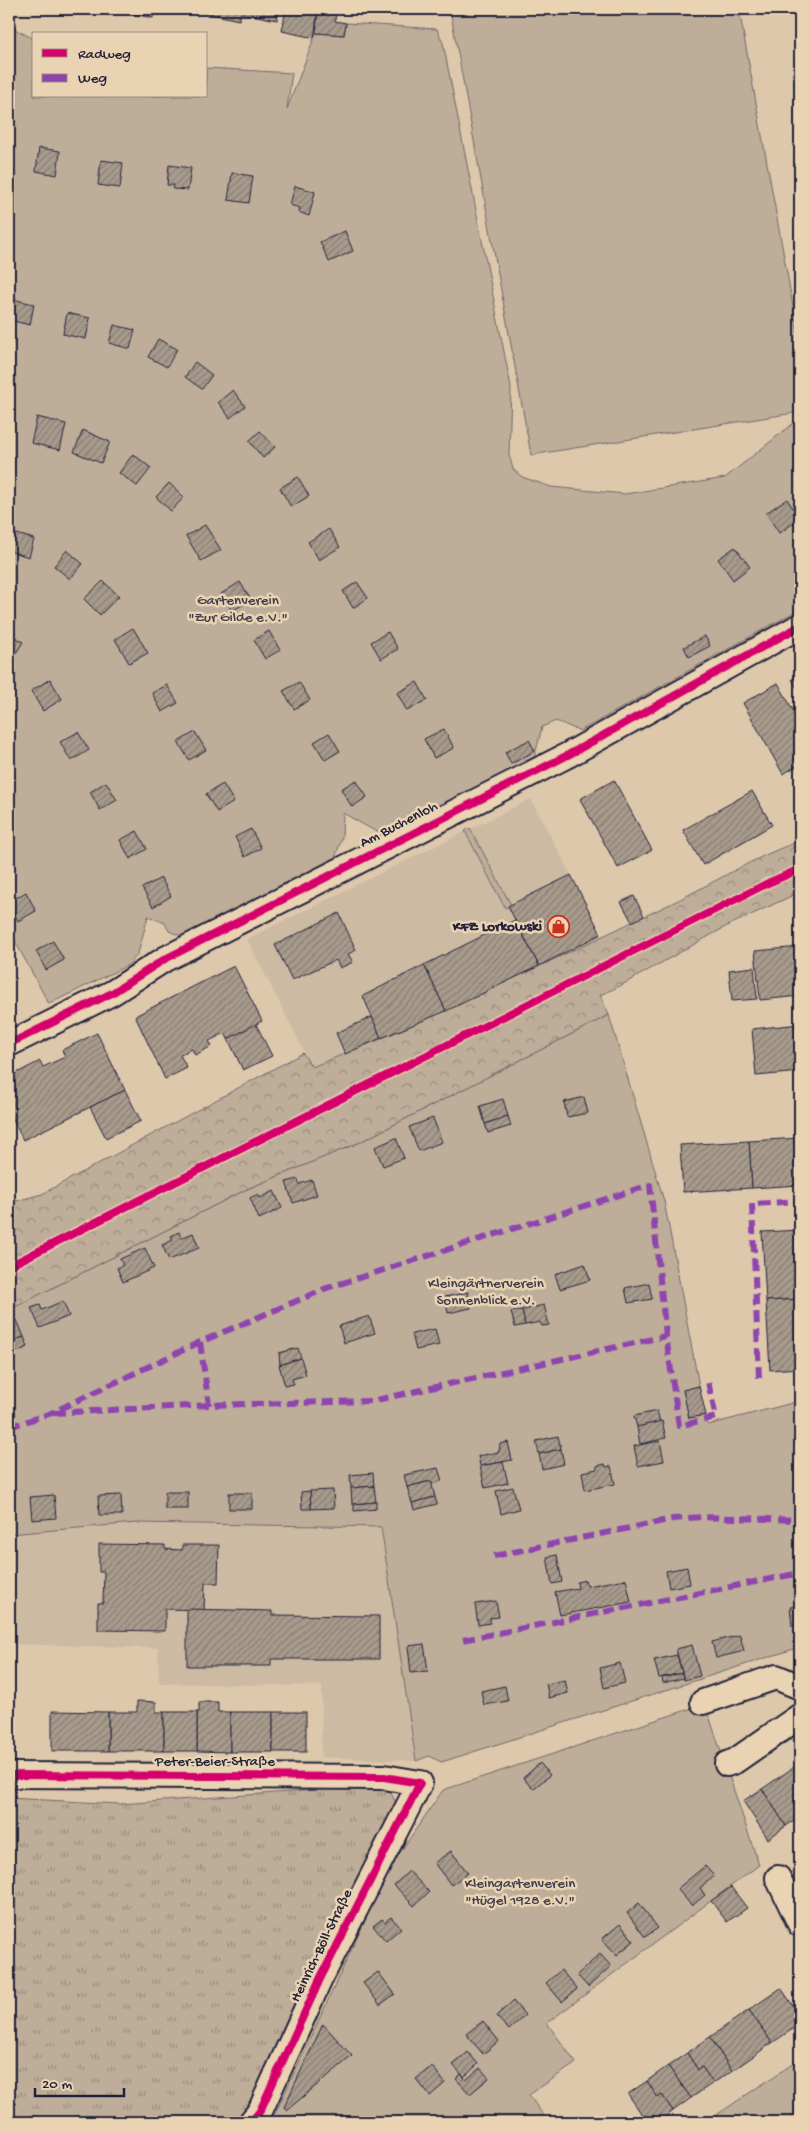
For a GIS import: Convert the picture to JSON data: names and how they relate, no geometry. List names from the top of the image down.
{
  "streets": {
    "street": ["Am Buchenloh", "Peter-Beier-Straße", "Heinrich-Böll-Straße"]
  },
  "crossings": [
    ["Peter-Beier-Straße", "Heinrich-Böll-Straße"]
  ],
  "parks": ["Gartenverein \"Zur Gilde e.V.\"", "Kleingärtnerverein Sonnenblick e.V.", "Kleingartenverein \"Hügel 1928 e.V.\""],
  "places": {
    "shop": ["KFZ Lorkowski"]
  },
  "legend": ["Radweg", "Weg"],
  "scale_bar": "20 m"
}
